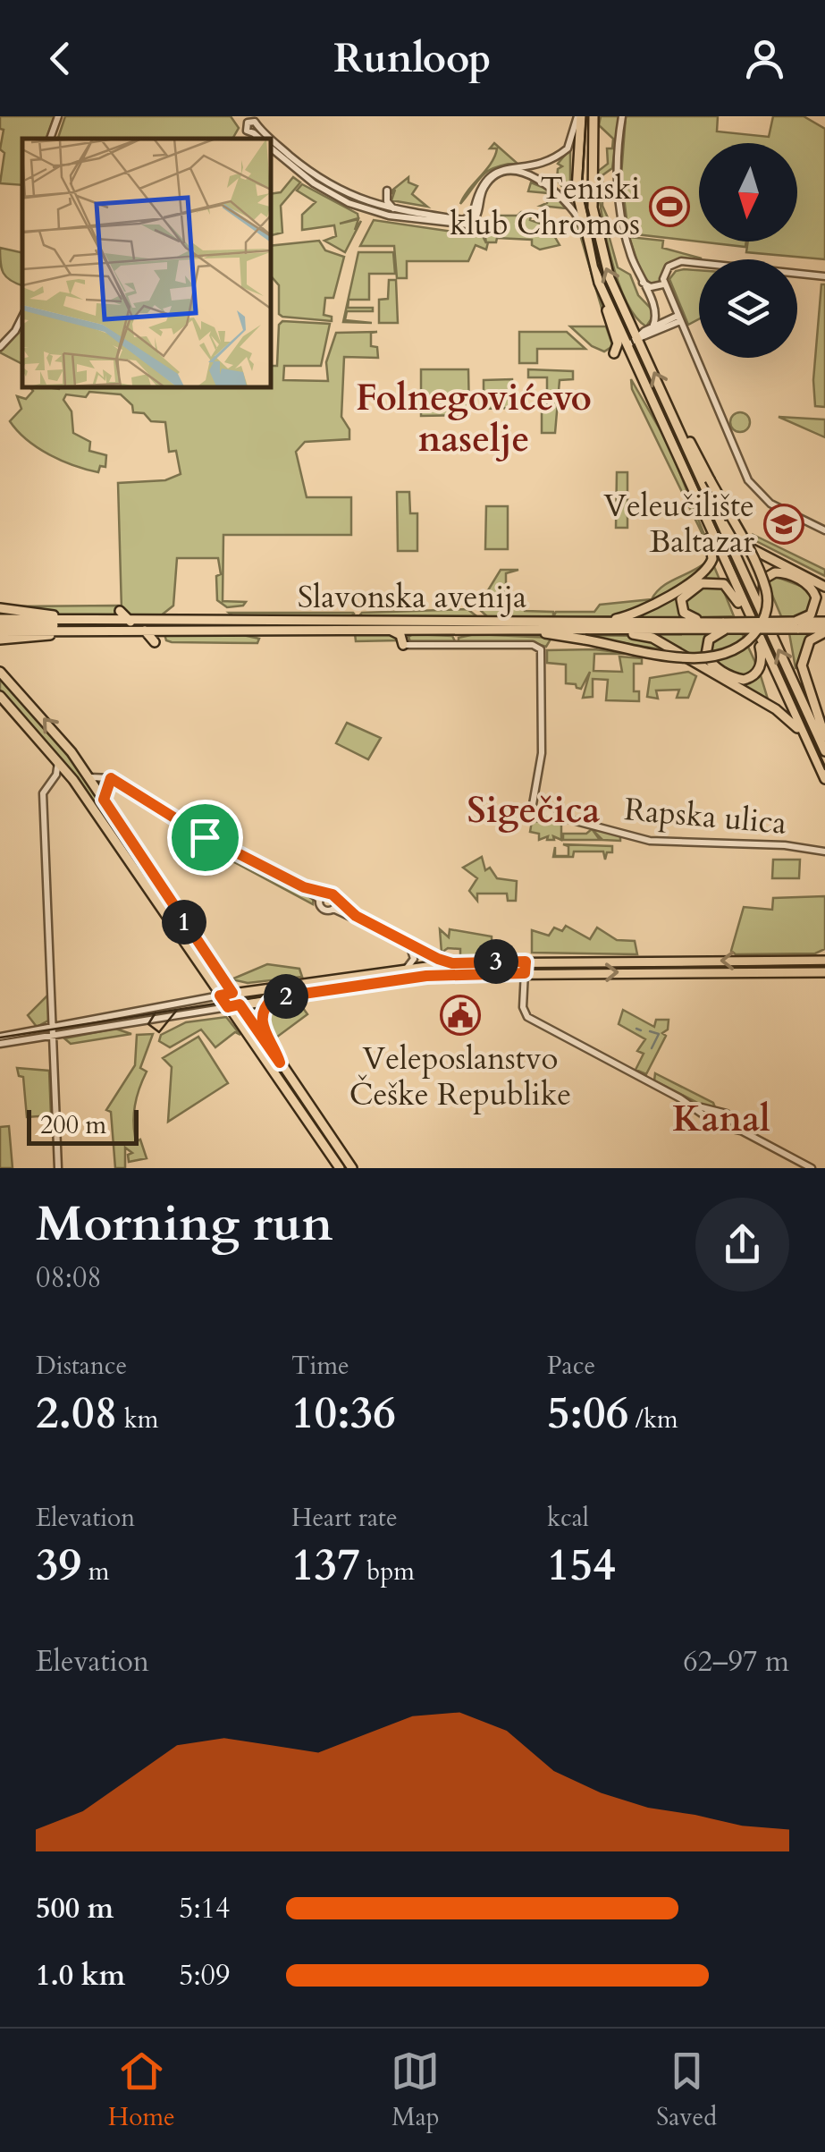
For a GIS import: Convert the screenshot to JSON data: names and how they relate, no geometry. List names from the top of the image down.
{
  "streets": {
    "main road": ["Slavonska avenija"],
    "street": ["Rapska ulica"]
  },
  "districts": ["Folnegovićevo naselje", "Sigečica", "Kanal"],
  "places": {
    "sports": ["Teniski klub Chromos"],
    "school or university": ["Veleučilište Baltazar"],
    "public building": ["Veleposlanstvo Češke Republike"]
  },
  "scale_bar": "200 m",
  "north": "bottom",
  "page": {
    "header": "Runloop",
    "pins": ["1", "3", "2"],
    "scale": "200 m",
    "heading": ["Morning run", "08:08"],
    "stats": [
      ["Distance", "2.08 km"],
      ["Time", "10:36"],
      ["Pace", "5:06 /km"],
      ["Elevation", "39 m"],
      ["Heart rate", "137 bpm"],
      ["kcal", "154"]
    ],
    "chart": ["Elevation", "62–97 m"],
    "list": [
      {
        "name": "500 m",
        "note": "5:14"
      },
      {
        "name": "1.0 km",
        "note": "5:09"
      }
    ],
    "tabs": ["Home", "Map", "Saved"]
  }
}
